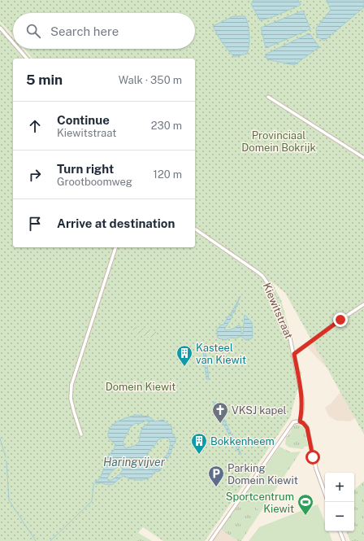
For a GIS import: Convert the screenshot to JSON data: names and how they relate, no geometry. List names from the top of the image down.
{
  "streets": {
    "street": ["Kiewitstraat"]
  },
  "water": ["Haringvijver"],
  "parks": ["Provinciaal Domein Bokrijk", "Domein Kiewit"],
  "places": {
    "building": ["Kasteel van Kiewit", "Bokkenheem"],
    "church": ["VKSJ kapel"],
    "parking": ["Parking Domein Kiewit"],
    "sports": ["Sportcentrum Kiewit"]
  },
  "page": {
    "search": "Search here",
    "heading": ["5 min", "Walk · 350 m"],
    "list": [
      ["Continue", "Kiewitstraat", "230 m"],
      ["Turn right", "Grootboomweg", "120 m"],
      "Arrive at destination"
    ],
    "map_buttons": ["+", "−"]
  }
}
